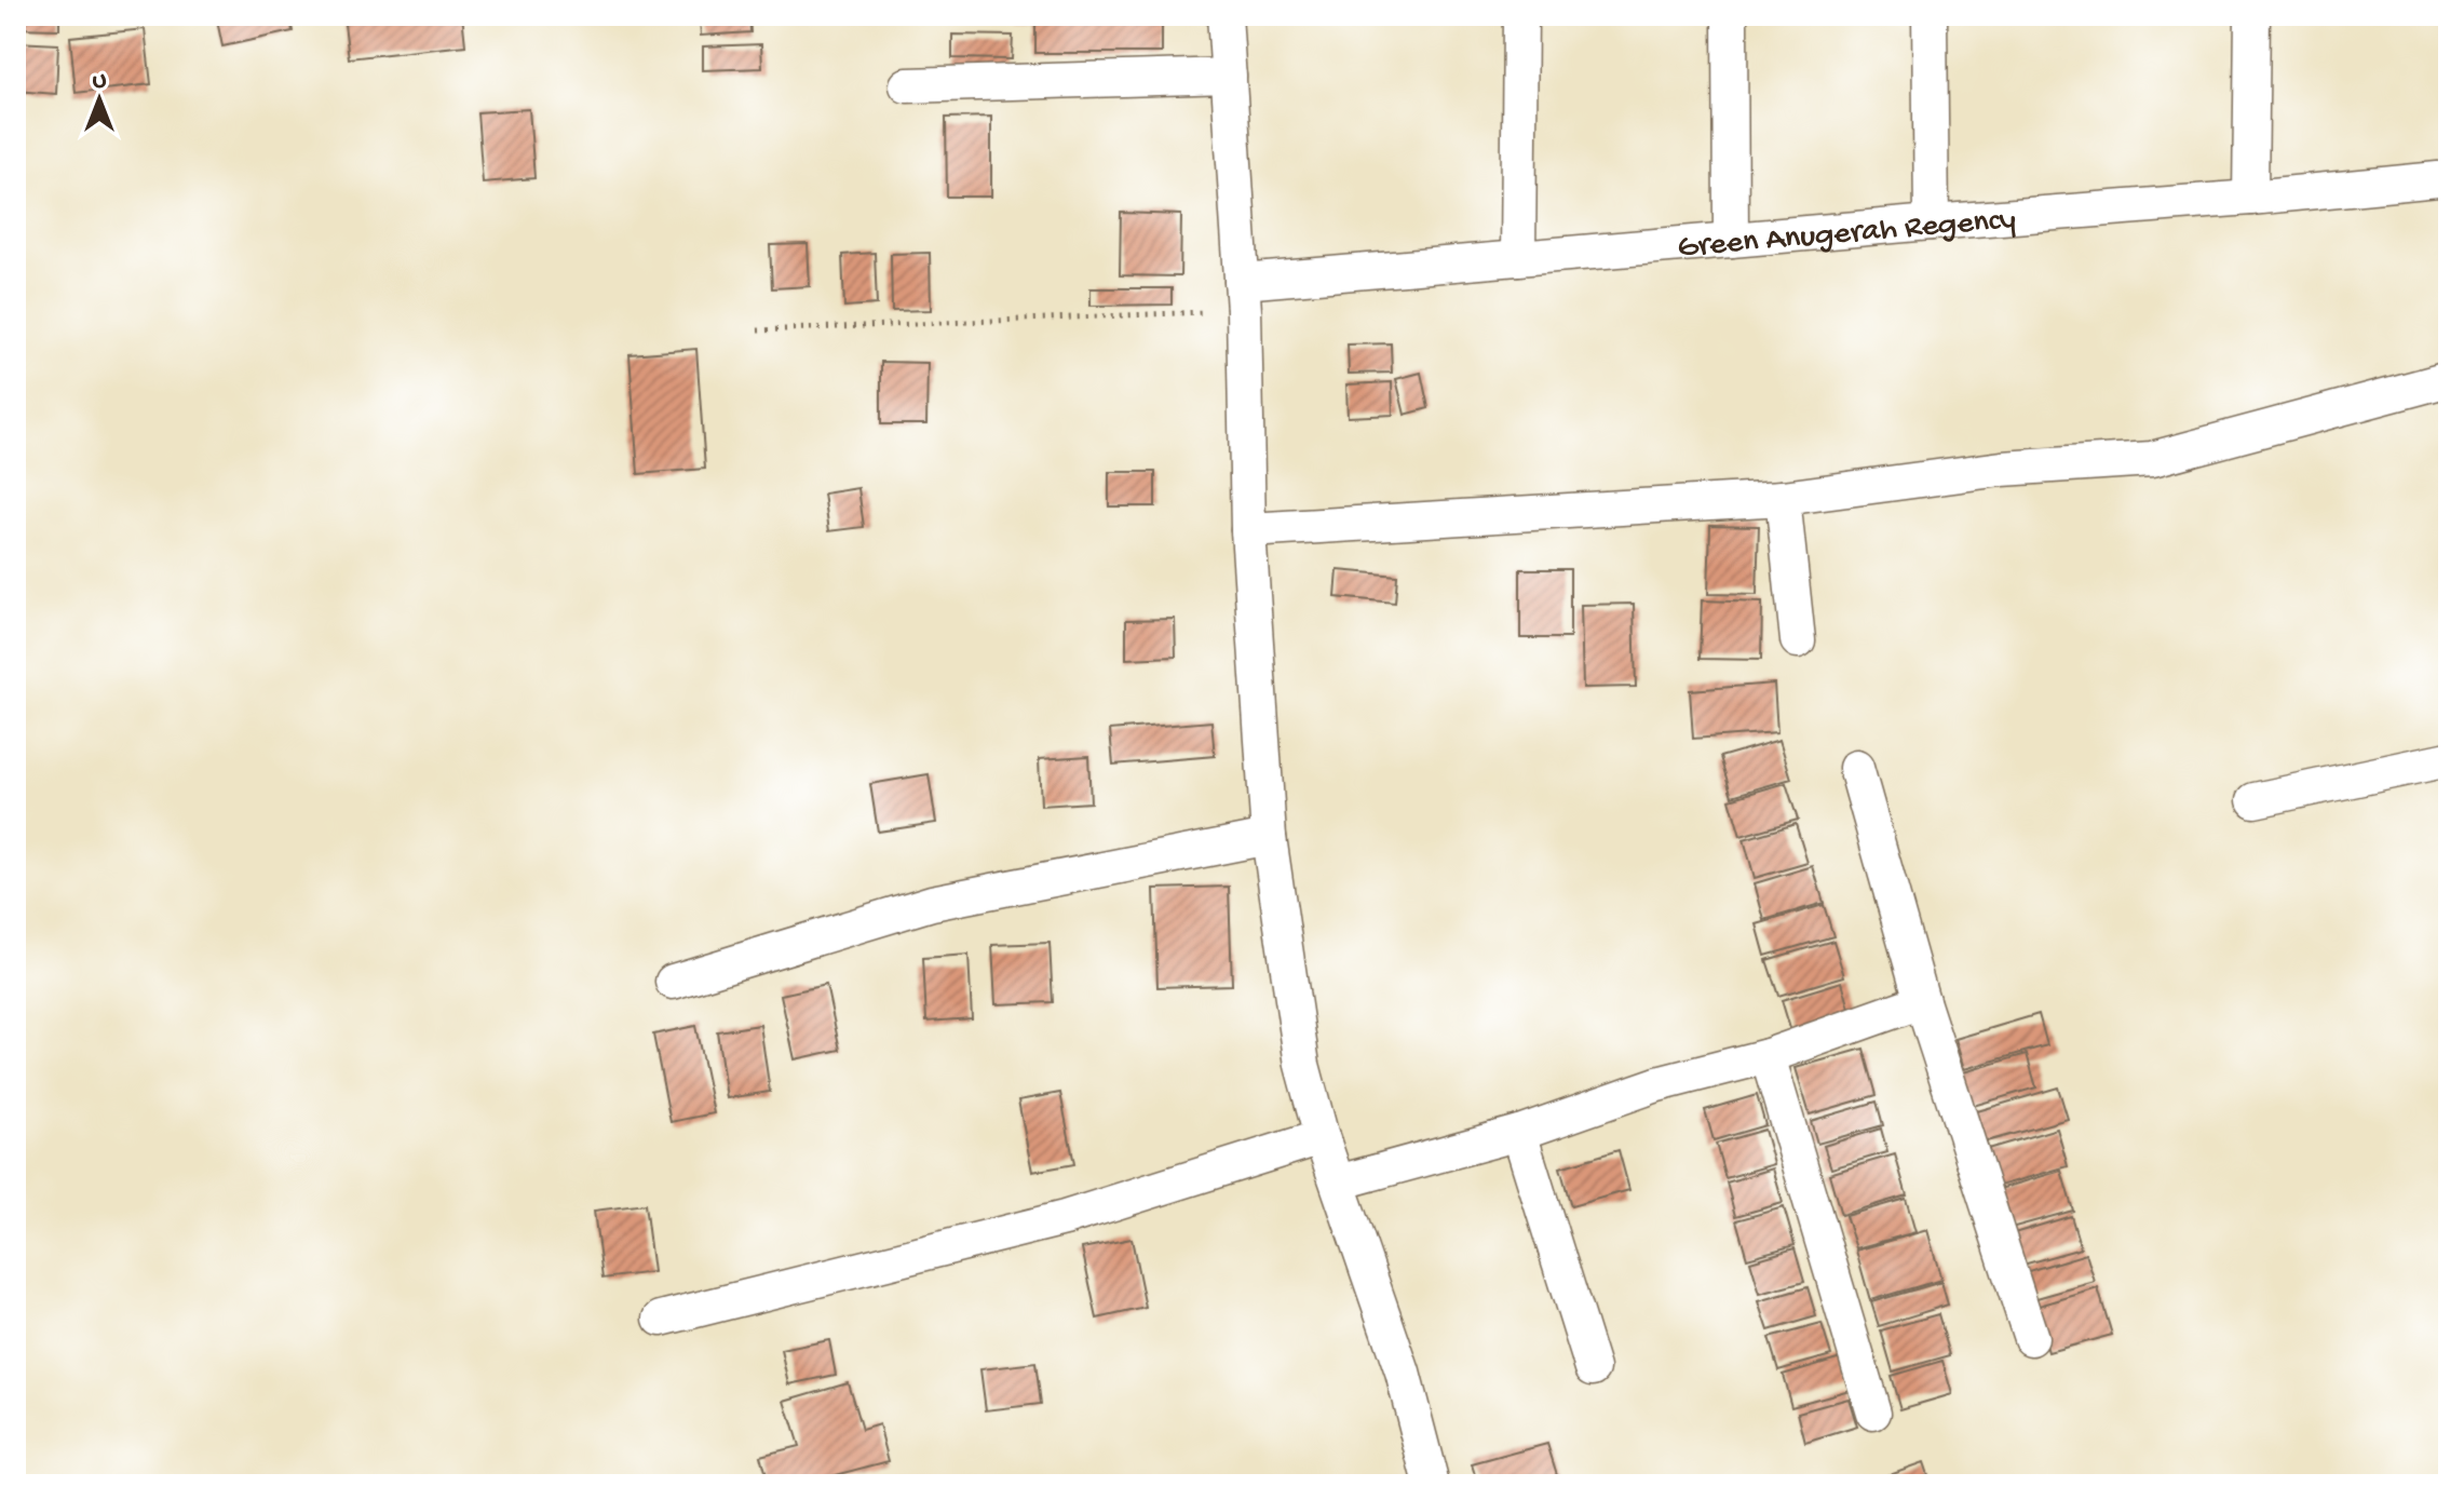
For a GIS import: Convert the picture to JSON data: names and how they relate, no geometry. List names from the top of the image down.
{
  "streets": {
    "street": ["Green Anugerah Regency"]
  },
  "north": "top"
}
